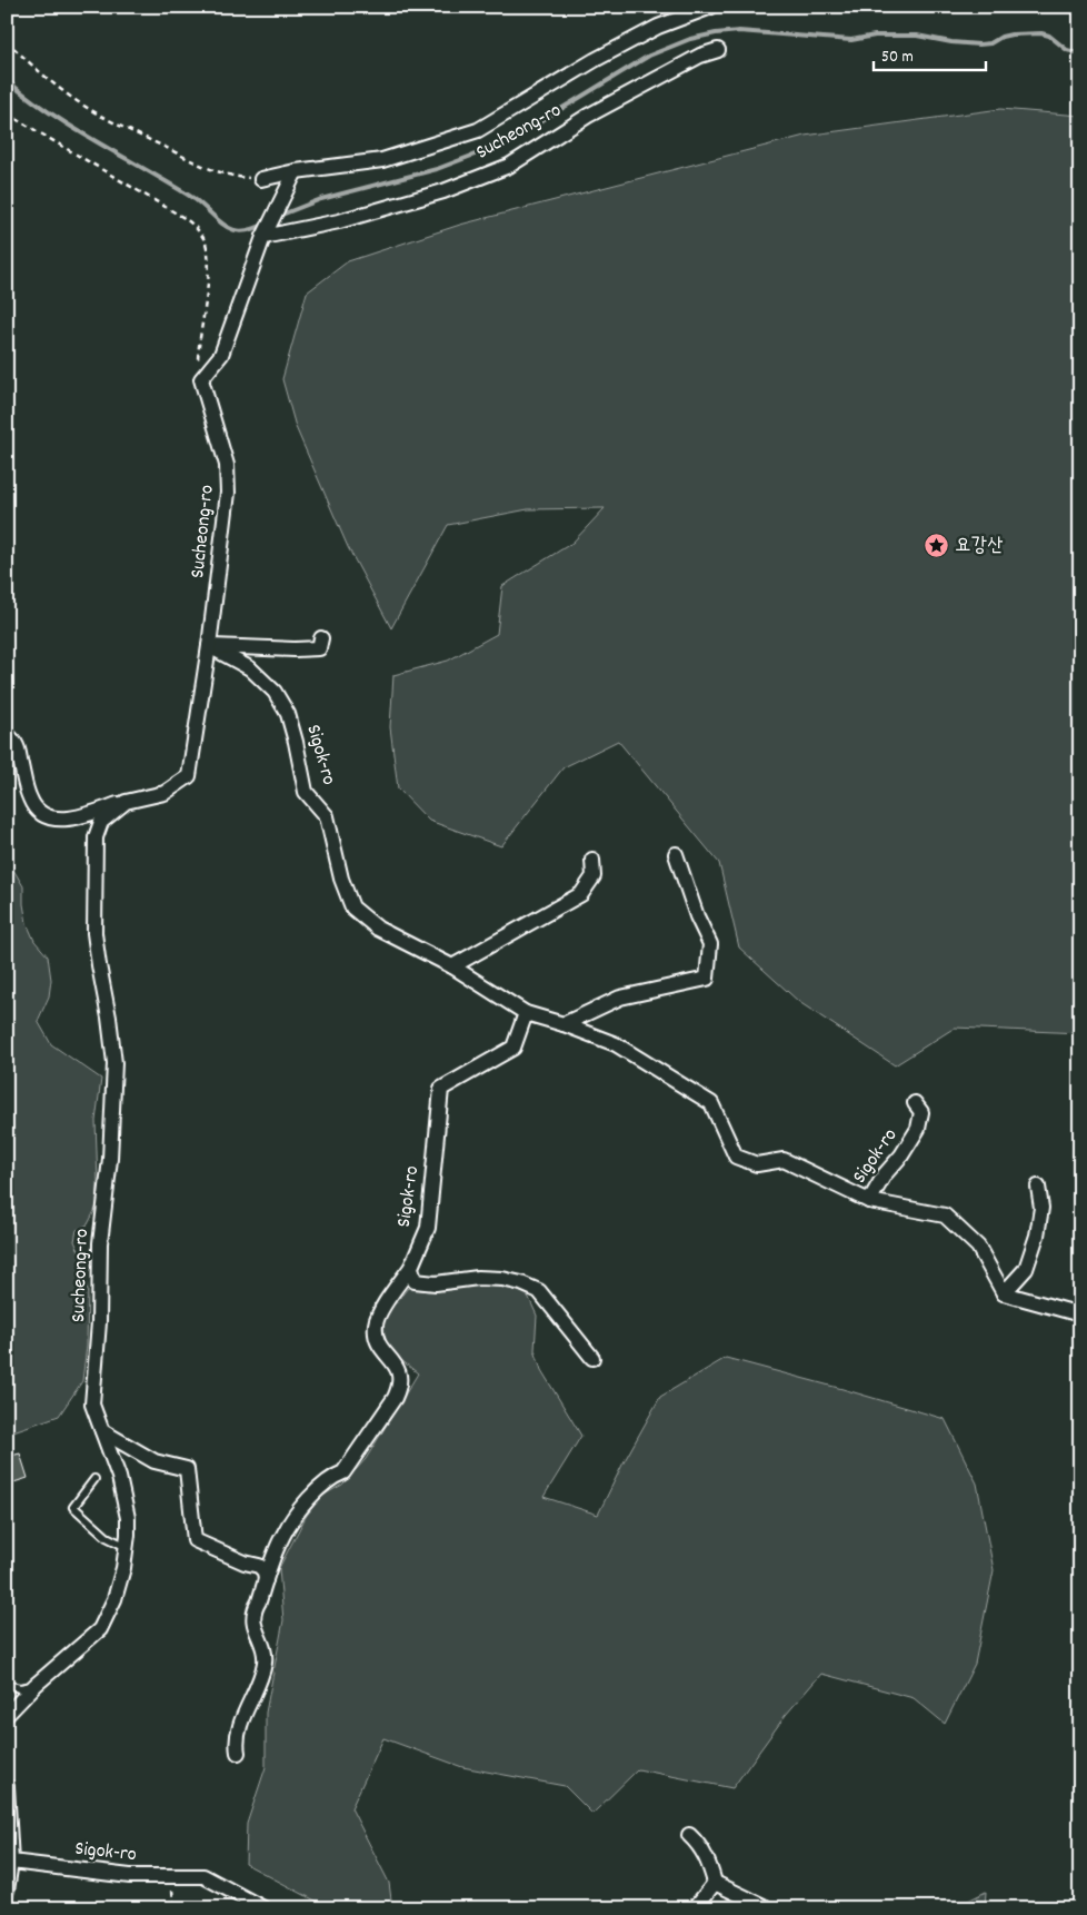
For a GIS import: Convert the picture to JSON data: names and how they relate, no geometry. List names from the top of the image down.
{
  "streets": {
    "street": ["Sucheong-ro", "Sigok-ro"]
  },
  "crossings": [
    ["Sucheong-ro", "Sigok-ro"]
  ],
  "places": {
    "place": ["요강산"]
  },
  "scale_bar": "50 m"
}
